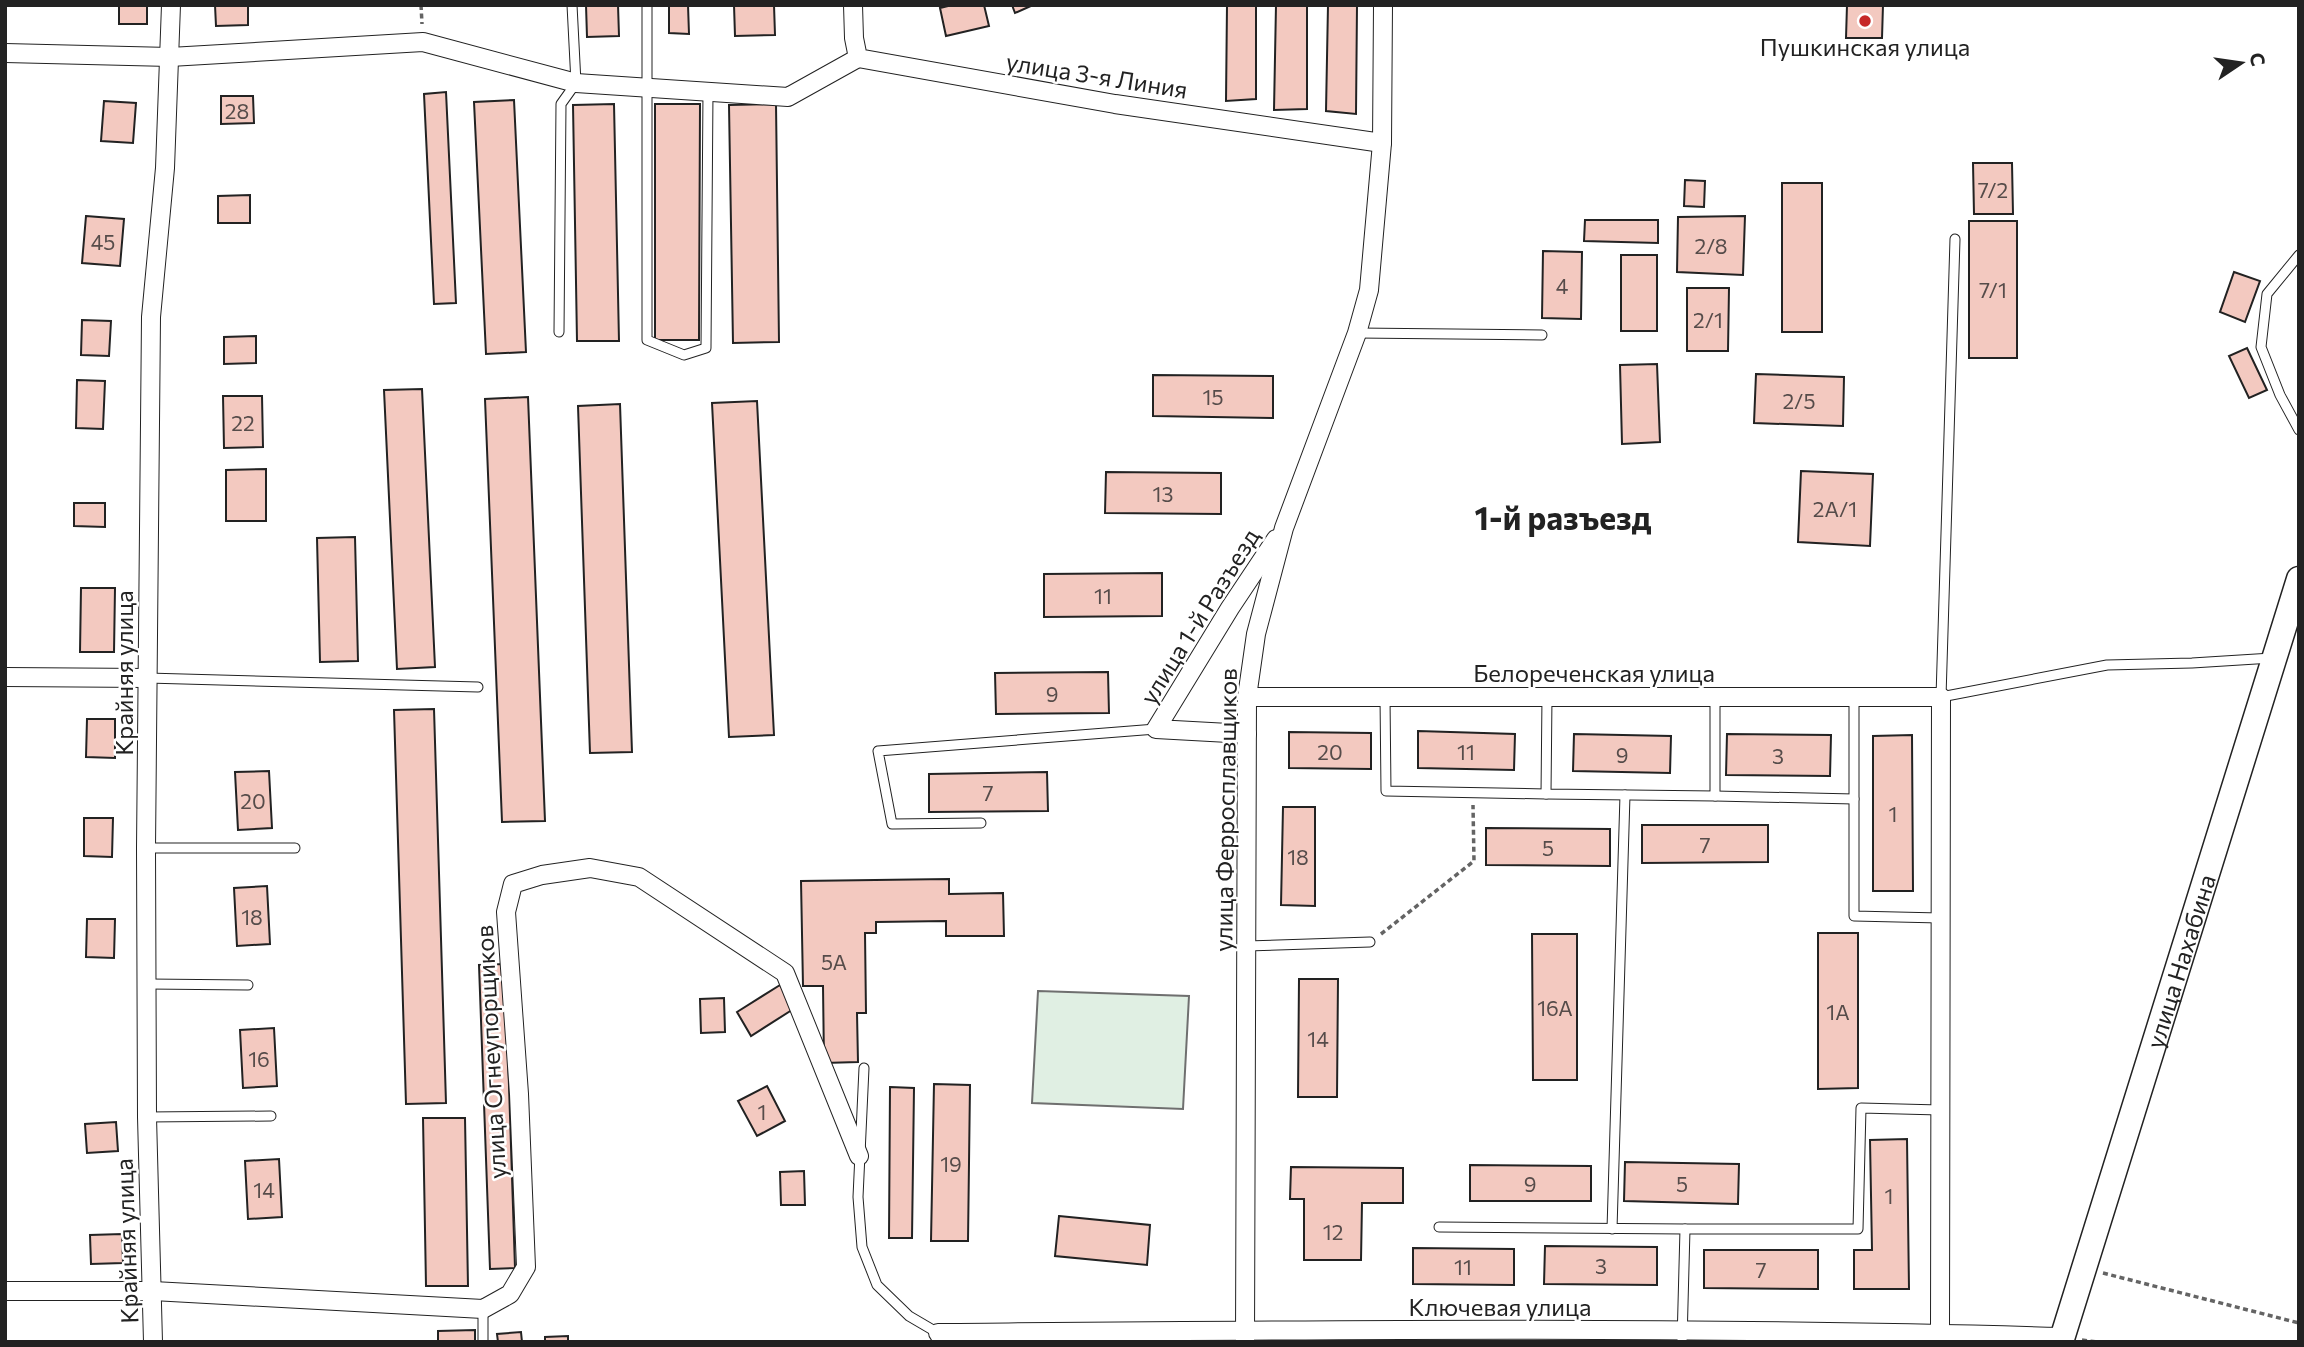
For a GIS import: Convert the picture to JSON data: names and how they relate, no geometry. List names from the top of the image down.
{
  "streets": {
    "main road": ["улица Нахабина"],
    "street": [
      "улица 3-я Линия",
      "улица 1-й Разъезд",
      "Белореченская улица",
      "Крайняя улица",
      "улица Ферросплавщиков",
      "улица Огнеупорщиков",
      "Ключевая улица"
    ]
  },
  "crossings": [
    ["улица 3-я Линия", "улица Ферросплавщиков"],
    ["улица 1-й Разъезд", "улица Ферросплавщиков"],
    ["Белореченская улица", "улица Ферросплавщиков"],
    ["улица Ферросплавщиков", "Ключевая улица"],
    ["улица Нахабина", "Ключевая улица"]
  ],
  "districts": ["1-й разъезд"],
  "places": ["Пушкинская улица"],
  "house_numbers": [
    "28",
    "7/2",
    "45",
    "2/8",
    "4",
    "7/1",
    "2/1",
    "15",
    "2/5",
    "22",
    "13",
    "2А/1",
    "11",
    "9",
    "20",
    "11",
    "9",
    "3",
    "7",
    "20",
    "1",
    "7",
    "5",
    "18",
    "18",
    "5А",
    "16А",
    "1А",
    "14",
    "16",
    "1",
    "19",
    "9",
    "5",
    "14",
    "1",
    "12",
    "3",
    "11",
    "7"
  ],
  "north": "right"
}
